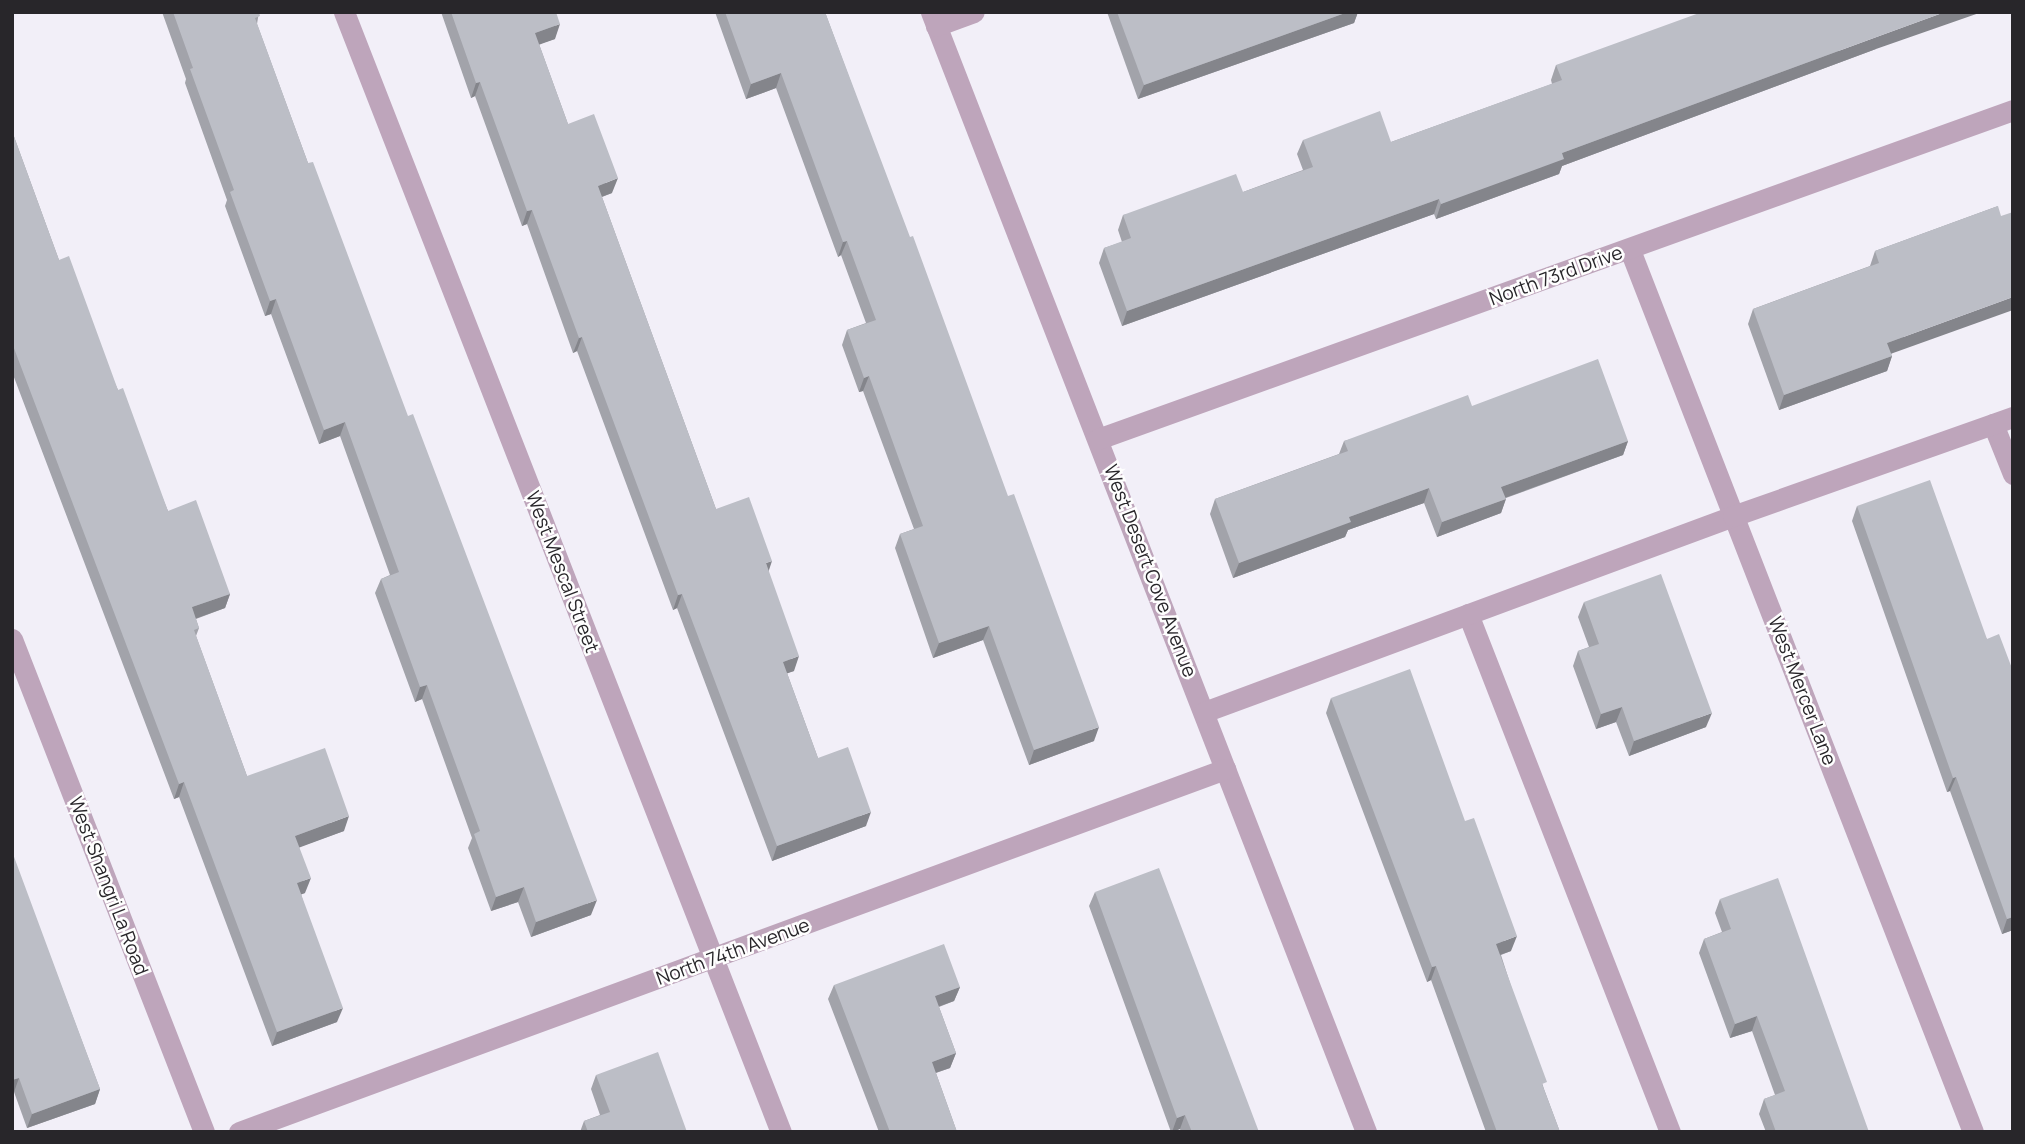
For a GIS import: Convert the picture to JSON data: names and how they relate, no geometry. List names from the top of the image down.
{
  "streets": {
    "street": [
      "North 73rd Drive",
      "West Desert Cove Avenue",
      "West Mescal Street",
      "West Mercer Lane",
      "West Shangri La Road",
      "North 74th Avenue"
    ]
  },
  "crossings": [
    ["North 73rd Drive", "West Desert Cove Avenue"],
    ["North 73rd Drive", "West Mercer Lane"],
    ["West Desert Cove Avenue", "North 74th Avenue"],
    ["West Mescal Street", "North 74th Avenue"]
  ]
}
